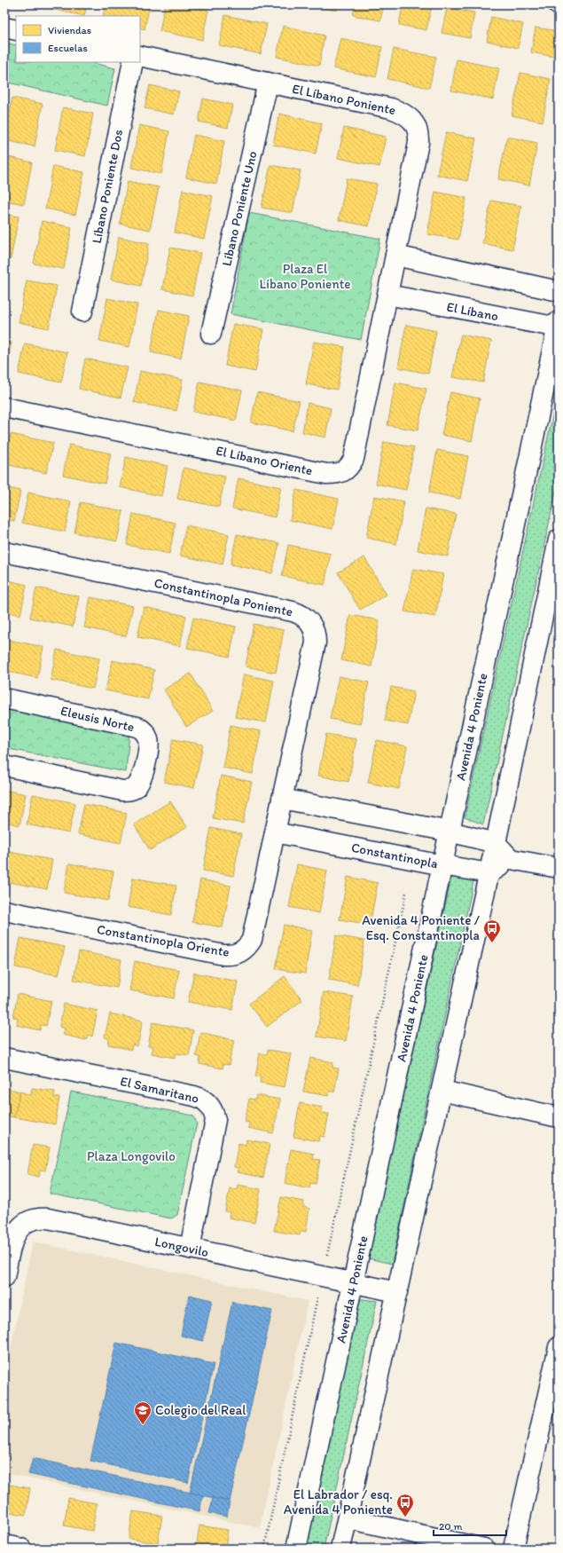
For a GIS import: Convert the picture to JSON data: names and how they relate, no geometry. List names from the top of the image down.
{
  "streets": {
    "street": [
      "El Líbano Poniente",
      "Líbano Poniente Dos",
      "Líbano Poniente Uno",
      "El Líbano",
      "El Líbano Oriente",
      "Constantinopla Poniente",
      "Eleusis Norte",
      "Avenida 4 Poniente",
      "Constantinopla",
      "Constantinopla Oriente",
      "El Samaritano",
      "Longovilo"
    ]
  },
  "crossings": [
    ["El Líbano Poniente", "Líbano Poniente Uno"],
    ["El Líbano Poniente", "El Líbano"],
    ["El Líbano Poniente", "El Líbano Oriente"],
    ["El Líbano", "El Líbano Oriente"],
    ["El Líbano", "Avenida 4 Poniente"],
    ["Constantinopla Poniente", "Constantinopla Oriente"],
    ["Avenida 4 Poniente", "Constantinopla"],
    ["Avenida 4 Poniente", "Longovilo"],
    ["Constantinopla", "Constantinopla Oriente"],
    ["El Samaritano", "Longovilo"]
  ],
  "parks": ["Plaza El Líbano Poniente", "Plaza Longovilo"],
  "places": {
    "bus stop": ["Avenida 4 Poniente / Esq. Constantinopla", "El Labrador / esq. Avenida 4 Poniente"],
    "school or university": ["Colegio del Real"]
  },
  "legend": ["Viviendas", "Escuelas"],
  "scale_bar": "20 m"
}
